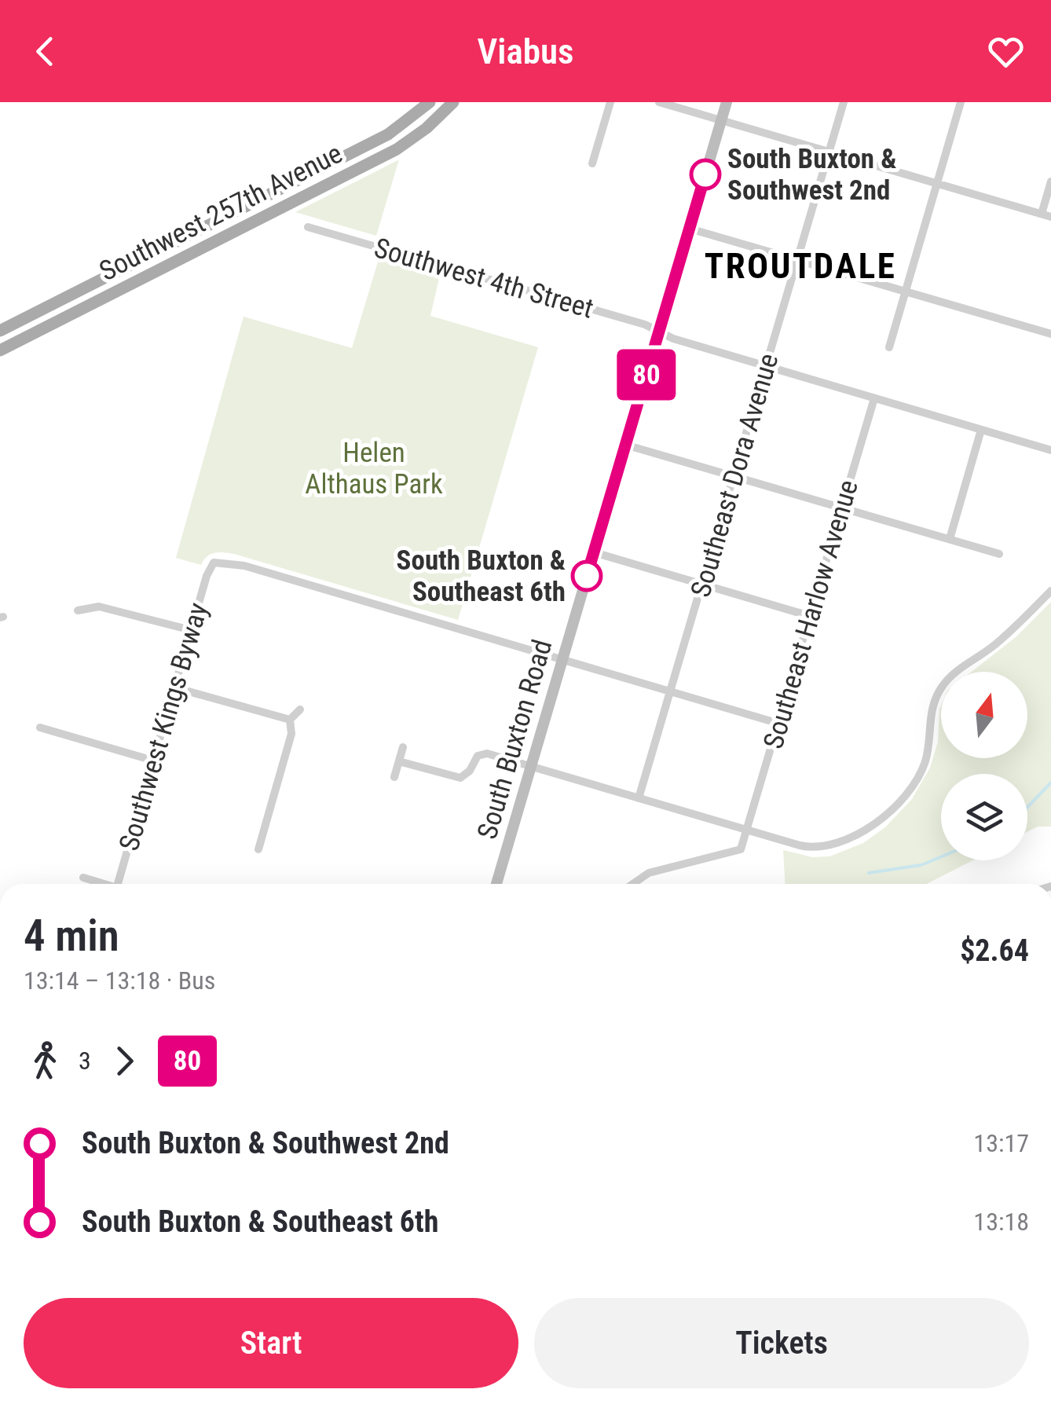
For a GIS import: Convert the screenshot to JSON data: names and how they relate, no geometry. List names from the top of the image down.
{
  "streets": {
    "main road": ["Southwest 257th Avenue", "South Buxton Road"],
    "street": [
      "Southwest 4th Street",
      "Southeast Dora Avenue",
      "Southeast Harlow Avenue",
      "Southwest Kings Byway"
    ]
  },
  "crossings": [
    ["Southwest 4th Street", "Southeast Dora Avenue"],
    ["Southwest 4th Street", "Southeast Harlow Avenue"],
    ["Southwest 4th Street", "South Buxton Road"],
    ["Southwest Kings Byway", "South Buxton Road"]
  ],
  "districts": ["TROUTDALE"],
  "parks": ["Helen Althaus Park"],
  "places": ["South Buxton & Southwest 2nd", "South Buxton & Southeast 6th"],
  "lines": ["bus line 80"],
  "north": "top",
  "page": {
    "header": "Viabus",
    "on_map": "80",
    "heading": ["4 min", "13:14 – 13:18 · Bus", "$2.64"],
    "legs": ["3", "80"],
    "list": [
      {
        "name": "South Buxton & Southwest 2nd",
        "value": "13:17"
      },
      {
        "name": "South Buxton & Southeast 6th",
        "value": "13:18"
      }
    ],
    "buttons": ["Start", "Tickets"]
  }
}
